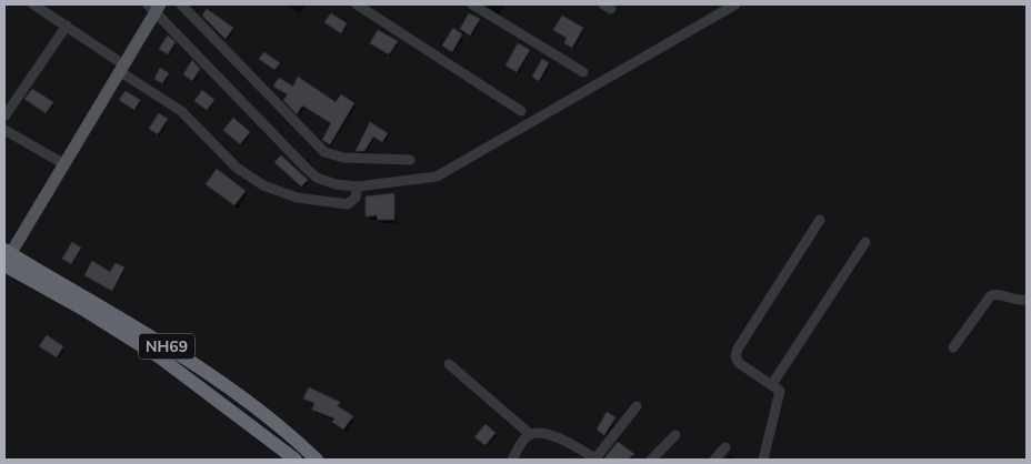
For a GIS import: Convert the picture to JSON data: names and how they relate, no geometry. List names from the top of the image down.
{
  "streets": {
    "highway": ["NH69"]
  }
}
